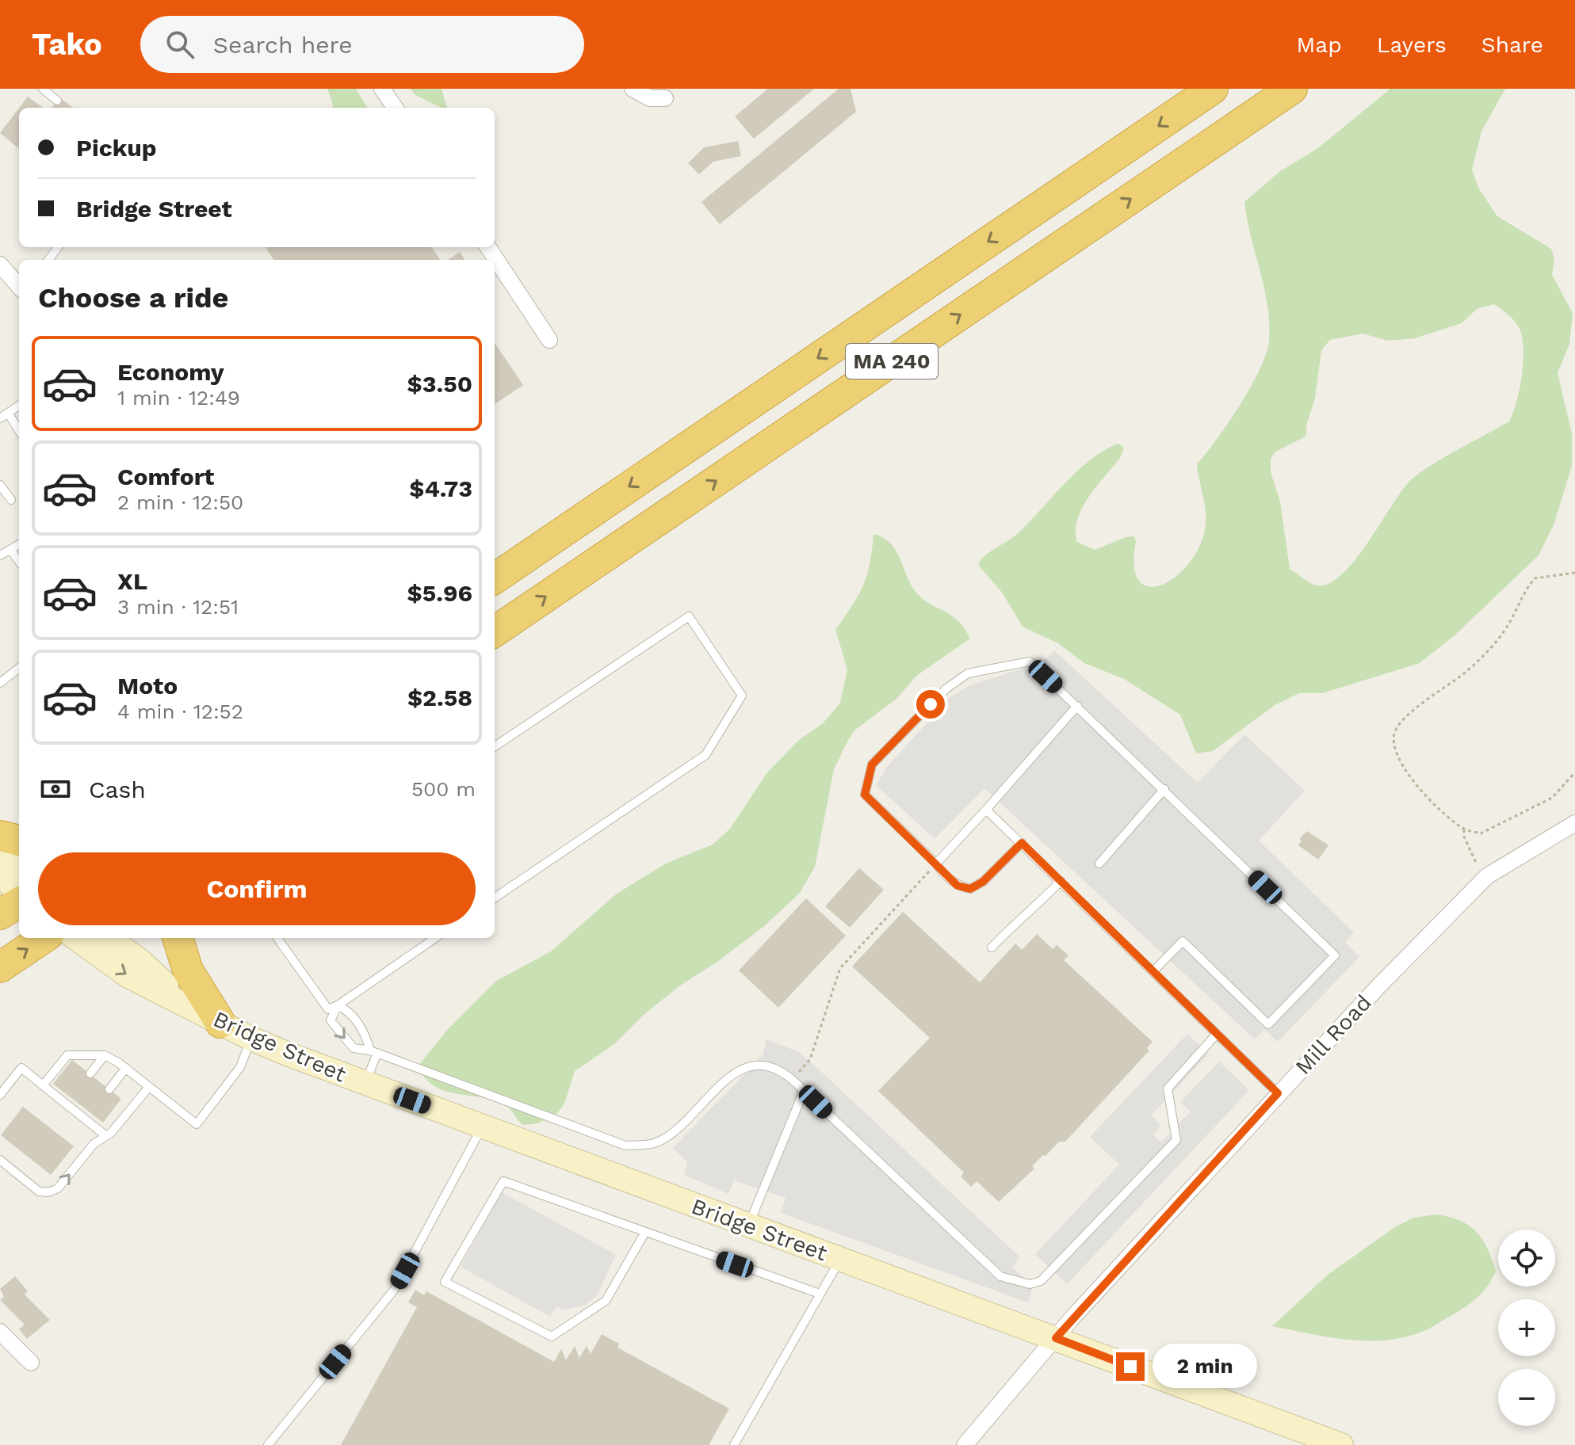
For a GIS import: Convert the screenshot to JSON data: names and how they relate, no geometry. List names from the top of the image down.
{
  "streets": {
    "highway": ["MA 240"],
    "street": ["Mill Road", "Bridge Street"]
  },
  "crossings": [
    ["Mill Road", "Bridge Street"]
  ],
  "page": {
    "header": "Tako",
    "search": "Search here",
    "nav": ["Map", "Layers", "Share"],
    "banner": ["Pickup", "Bridge Street"],
    "heading": "Choose a ride",
    "list": [
      {
        "name": "Economy",
        "note": "1 min · 12:49",
        "value": "$3.50"
      },
      {
        "name": "Comfort",
        "note": "2 min · 12:50",
        "value": "$4.73"
      },
      {
        "name": "XL",
        "note": "3 min · 12:51",
        "value": "$5.96"
      },
      {
        "name": "Moto",
        "note": "4 min · 12:52",
        "value": "$2.58"
      }
    ],
    "pay": ["Cash", "500 m"],
    "buttons": "Confirm",
    "map_buttons": ["+", "−"],
    "bubble": "2 min"
  }
}
